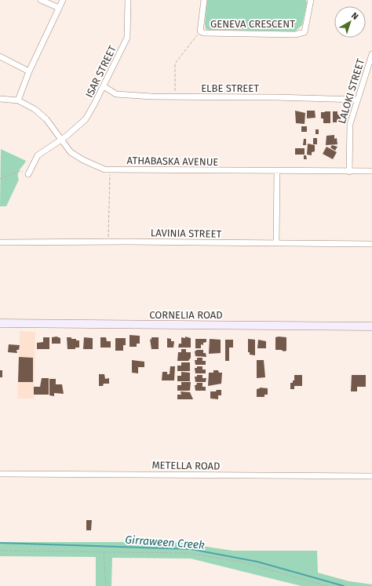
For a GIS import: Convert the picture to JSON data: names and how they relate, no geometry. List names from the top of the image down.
{
  "streets": {
    "street": [
      "GENEVA CRESCENT",
      "ISAR STREET",
      "ELBE STREET",
      "LALOKI STREET",
      "ATHABASKA AVENUE",
      "LAVINIA STREET",
      "CORNELIA ROAD",
      "METELLA ROAD"
    ]
  },
  "crossings": [
    ["ISAR STREET", "ELBE STREET"],
    ["ISAR STREET", "ATHABASKA AVENUE"],
    ["ELBE STREET", "LALOKI STREET"],
    ["LALOKI STREET", "ATHABASKA AVENUE"]
  ],
  "water": ["Girraween Creek"],
  "north": "top right"
}
